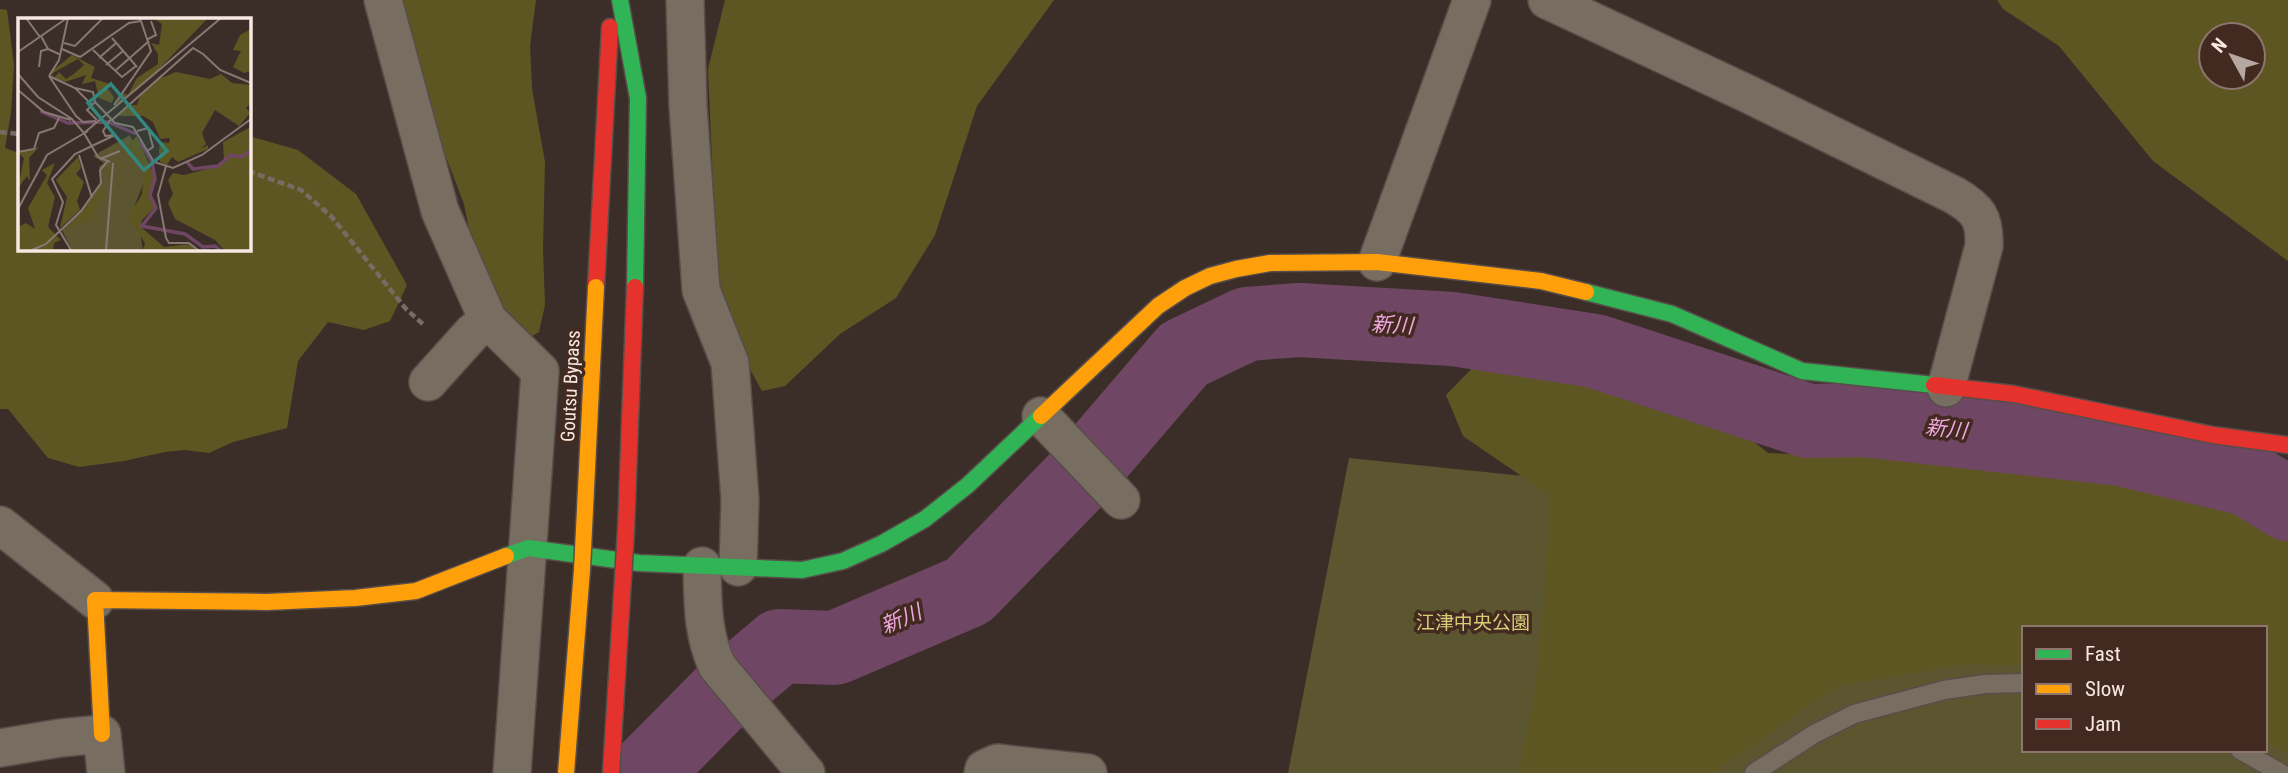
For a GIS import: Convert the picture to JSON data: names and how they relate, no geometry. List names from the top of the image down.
{
  "streets": {
    "main road": ["Goutsu Bypass"]
  },
  "water": ["新川"],
  "parks": ["江津中央公園"],
  "legend": ["Fast", "Slow", "Jam"],
  "north": "top left"
}
